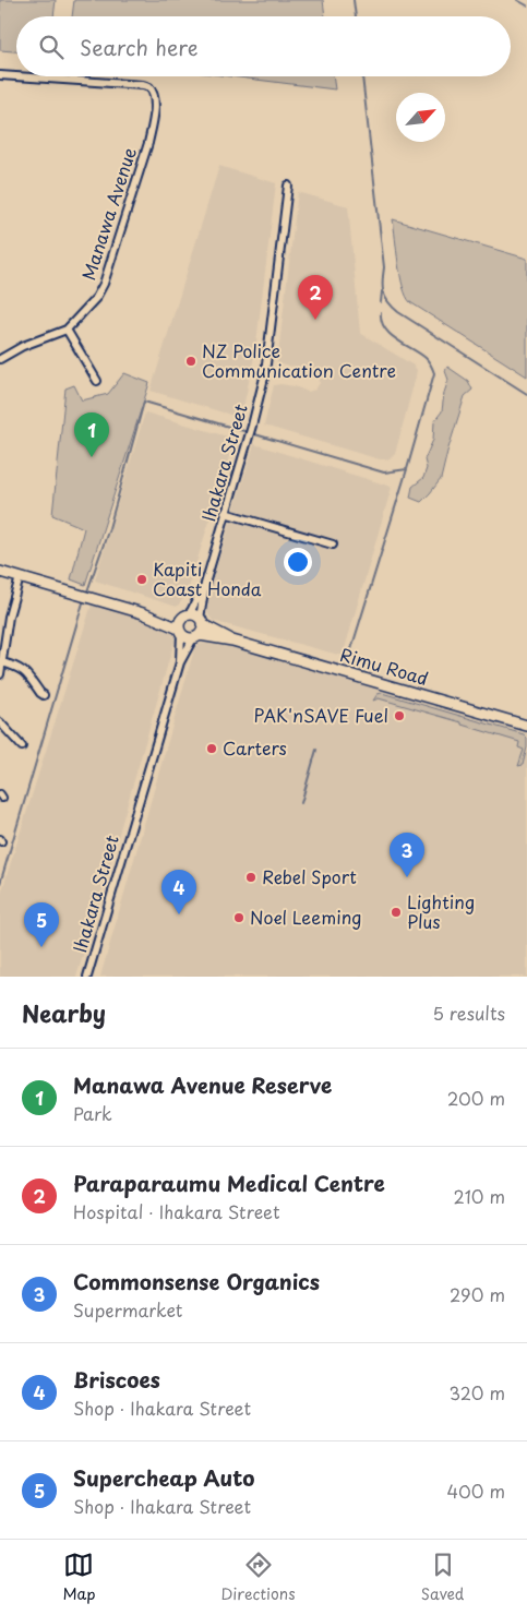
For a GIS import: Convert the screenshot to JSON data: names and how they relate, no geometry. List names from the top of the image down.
{
  "streets": {
    "main road": ["Rimu Road"],
    "street": ["Manawa Avenue", "Ihakara Street"]
  },
  "crossings": [
    ["Ihakara Street", "Rimu Road"]
  ],
  "places": [
    "NZ Police Communication Centre",
    "Kapiti Coast Honda",
    "PAK'nSAVE Fuel",
    "Carters",
    "Rebel Sport",
    "Lighting Plus",
    "Noel Leeming"
  ],
  "north": "top right",
  "page": {
    "search": "Search here",
    "pins": [
      "2",
      "1",
      "3",
      "4",
      "5"
    ],
    "heading": ["Nearby", "5 results"],
    "list": [
      {
        "mark": "1",
        "name": "Manawa Avenue Reserve",
        "note": "Park",
        "value": "200 m"
      },
      {
        "mark": "2",
        "name": "Paraparaumu Medical Centre",
        "note": "Hospital · Ihakara Street",
        "value": "210 m"
      },
      {
        "mark": "3",
        "name": "Commonsense Organics",
        "note": "Supermarket",
        "value": "290 m"
      },
      {
        "mark": "4",
        "name": "Briscoes",
        "note": "Shop · Ihakara Street",
        "value": "320 m"
      },
      {
        "mark": "5",
        "name": "Supercheap Auto",
        "note": "Shop · Ihakara Street",
        "value": "400 m"
      }
    ],
    "nav": ["Map", "Directions", "Saved"]
  }
}
